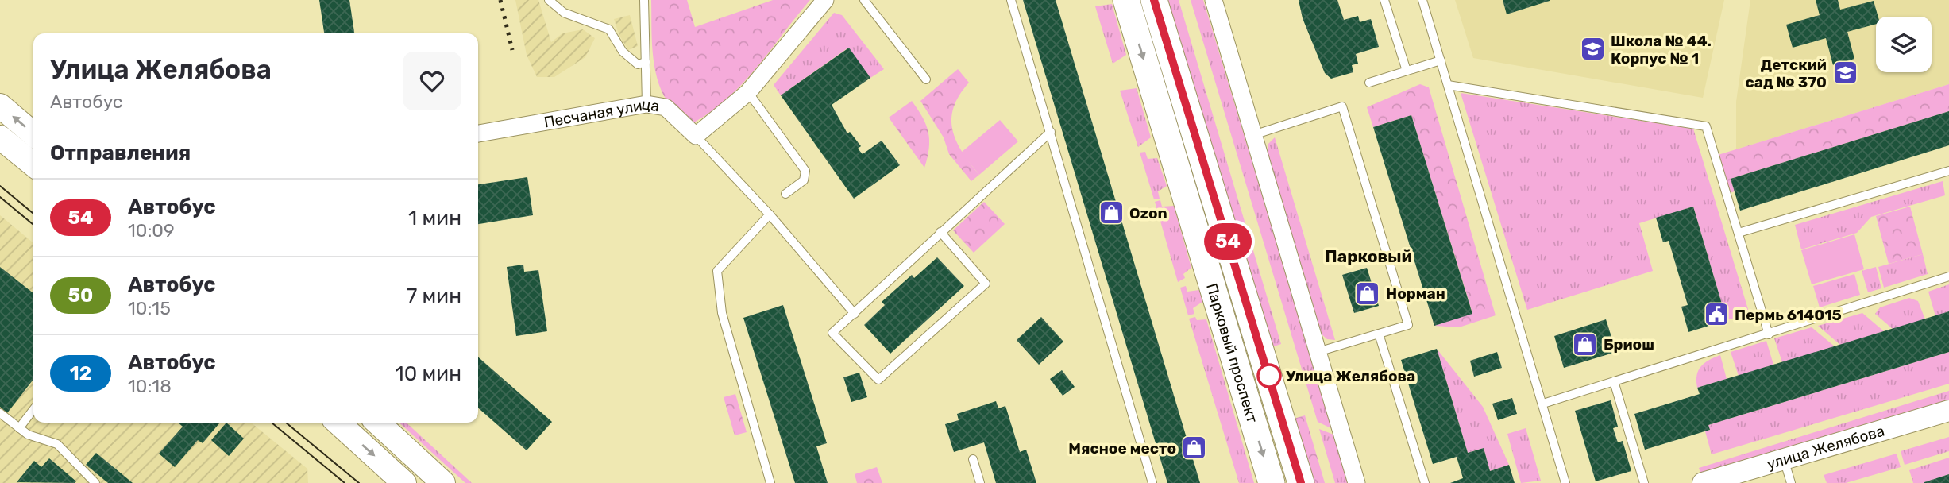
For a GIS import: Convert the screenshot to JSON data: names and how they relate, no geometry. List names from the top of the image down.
{
  "streets": {
    "main road": ["Парковый проспект"],
    "street": ["Песчаная улица", "улица Желябова"]
  },
  "districts": ["Парковый"],
  "places": {
    "school or university": ["Школа № 44. Корпус № 1", "Детский сад № 370"],
    "shop": [
      "Ozon",
      "Норман",
      "Бриош",
      "Мясное место"
    ],
    "public building": ["Пермь 614015"],
    "other": ["Улица Желябова"]
  },
  "lines": ["bus line 54"],
  "page": {
    "on_map": "54",
    "heading": [
      ["Улица Желябова", "Автобус"],
      "Отправления"
    ],
    "list": [
      {
        "mark": "54",
        "name": "Автобус",
        "note": "10:09",
        "value": "1 мин"
      },
      {
        "mark": "50",
        "name": "Автобус",
        "note": "10:15",
        "value": "7 мин"
      },
      {
        "mark": "12",
        "name": "Автобус",
        "note": "10:18",
        "value": "10 мин"
      }
    ]
  }
}
